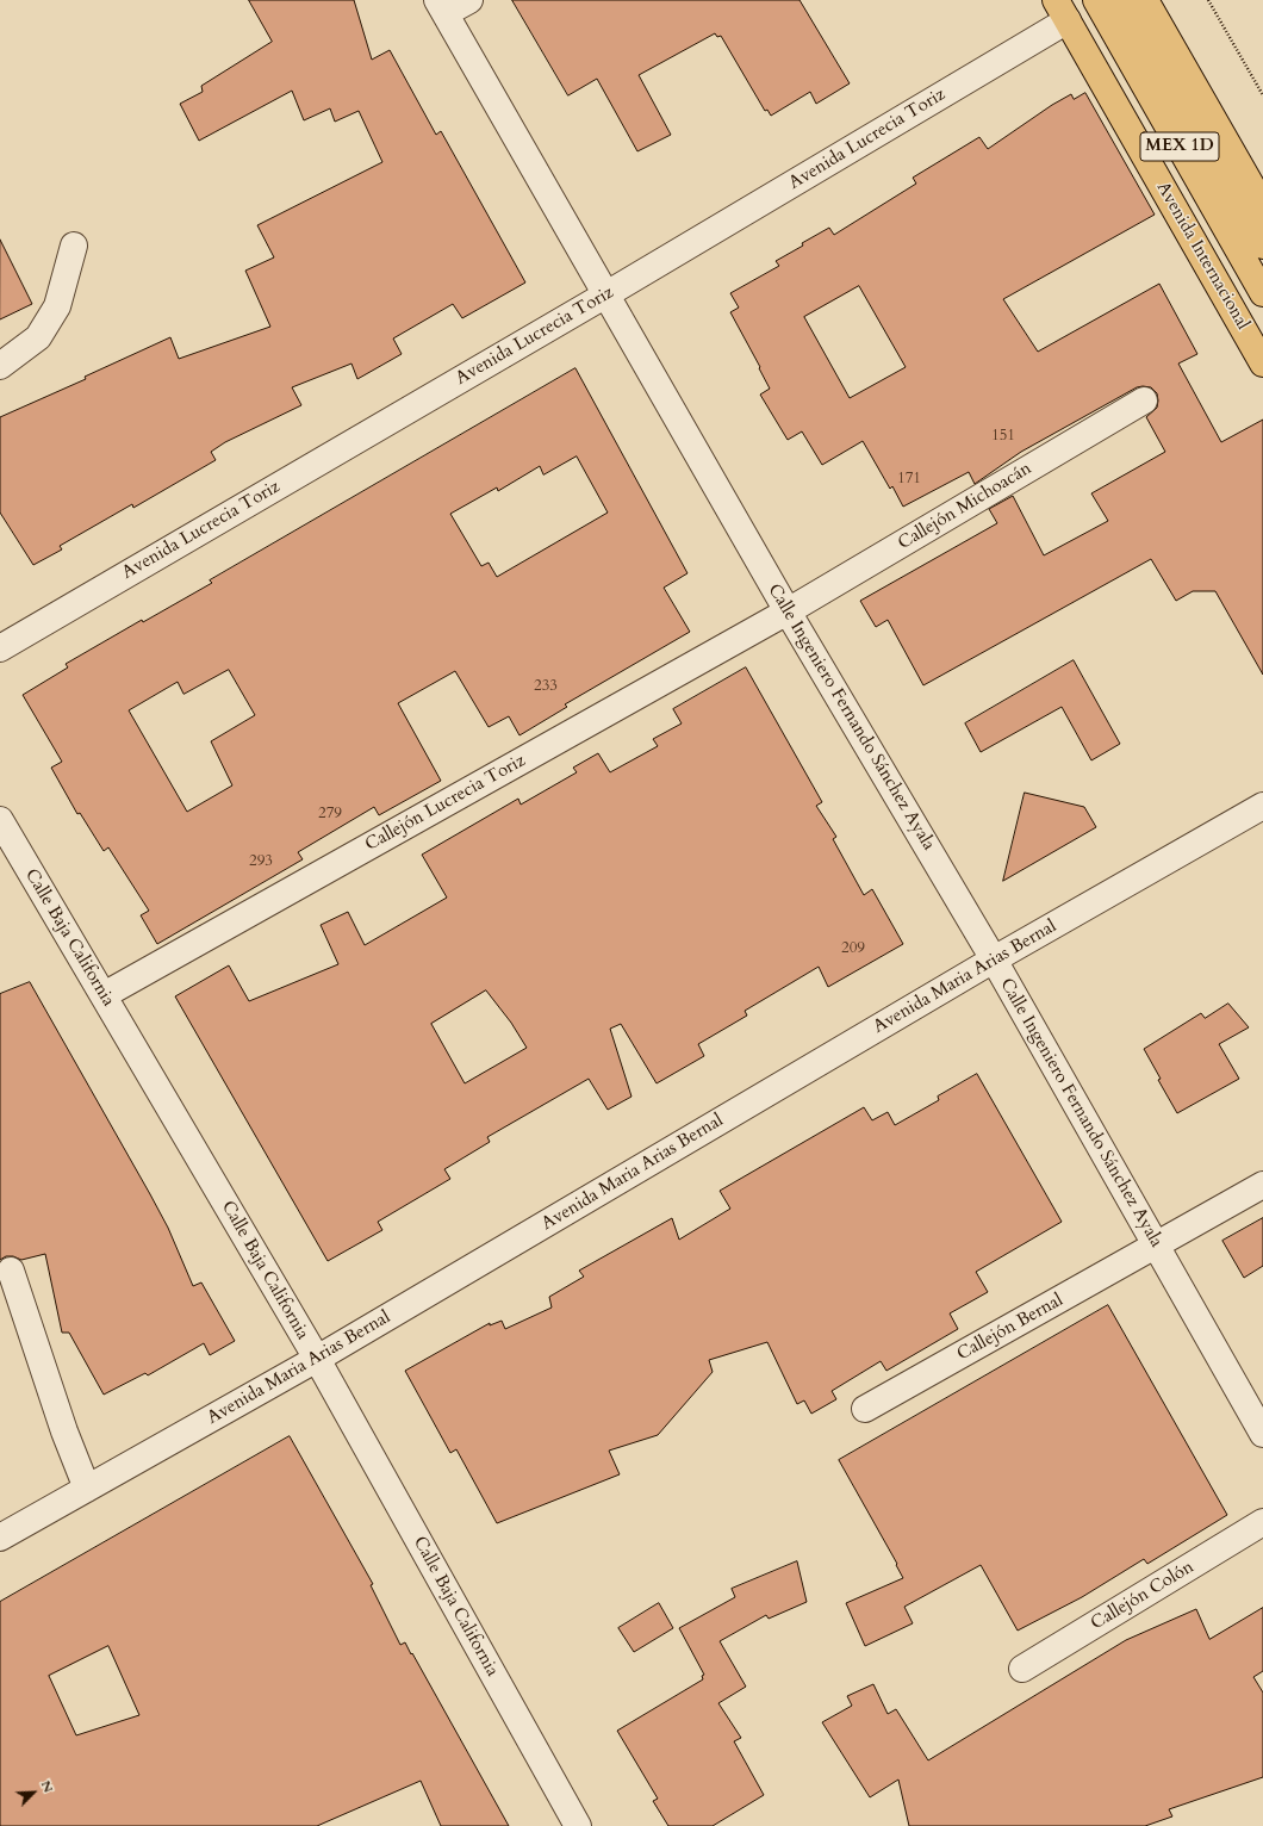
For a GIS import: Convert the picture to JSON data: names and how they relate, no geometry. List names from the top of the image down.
{
  "streets": {
    "main road": ["MEX 1D", "Avenida Internacional"],
    "street": [
      "Avenida Lucrecia Toriz",
      "Callejón Michoacán",
      "Calle Ingeniero Fernando Sánchez Ayala",
      "Callejón Lucrecia Toriz",
      "Calle Baja California",
      "Avenida Maria Arias Bernal",
      "Callejón Bernal",
      "Callejón Colón"
    ]
  },
  "crossings": [
    ["Avenida Lucrecia Toriz", "Avenida Internacional"],
    ["Avenida Lucrecia Toriz", "Calle Ingeniero Fernando Sánchez Ayala"],
    ["Callejón Michoacán", "Calle Ingeniero Fernando Sánchez Ayala"],
    ["Callejón Michoacán", "Callejón Lucrecia Toriz"],
    ["Calle Ingeniero Fernando Sánchez Ayala", "Callejón Lucrecia Toriz"],
    ["Calle Ingeniero Fernando Sánchez Ayala", "Avenida Maria Arias Bernal"],
    ["Calle Ingeniero Fernando Sánchez Ayala", "Callejón Bernal"],
    ["Callejón Lucrecia Toriz", "Calle Baja California"],
    ["Calle Baja California", "Avenida Maria Arias Bernal"]
  ],
  "house_numbers": [
    "151",
    "171",
    "233",
    "279",
    "293",
    "209"
  ],
  "north": "top right"
}
